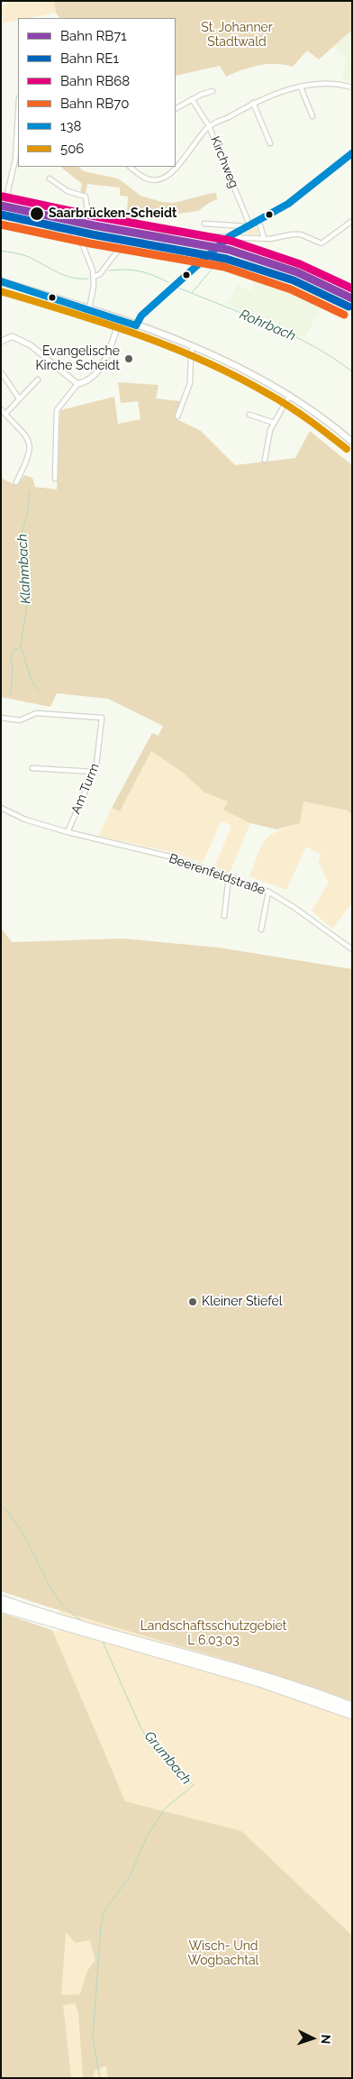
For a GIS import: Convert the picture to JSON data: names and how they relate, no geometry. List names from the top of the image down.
{
  "streets": {
    "street": ["Kirchweg", "Am Turm", "Beerenfeldstraße"]
  },
  "crossings": [
    ["Am Turm", "Beerenfeldstraße"]
  ],
  "water": ["Rohrbach", "Klahmbach", "Grumbach"],
  "parks": ["St. Johanner Stadtwald", "Landschaftsschutzgebiet L 6.03.03", "Wisch- Und Wogbachtal"],
  "places": ["Saarbrücken-Scheidt", "Evangelische Kirche Scheidt", "Kleiner Stiefel"],
  "lines": [
    "transit line 138",
    "rail line RB68",
    "rail line RB71",
    "rail line RE1",
    "rail line RB70",
    "transit line 506"
  ],
  "legend": [
    "Bahn RB71",
    "Bahn RE1",
    "Bahn RB68",
    "Bahn RB70",
    "138",
    "506"
  ],
  "north": "right"
}
